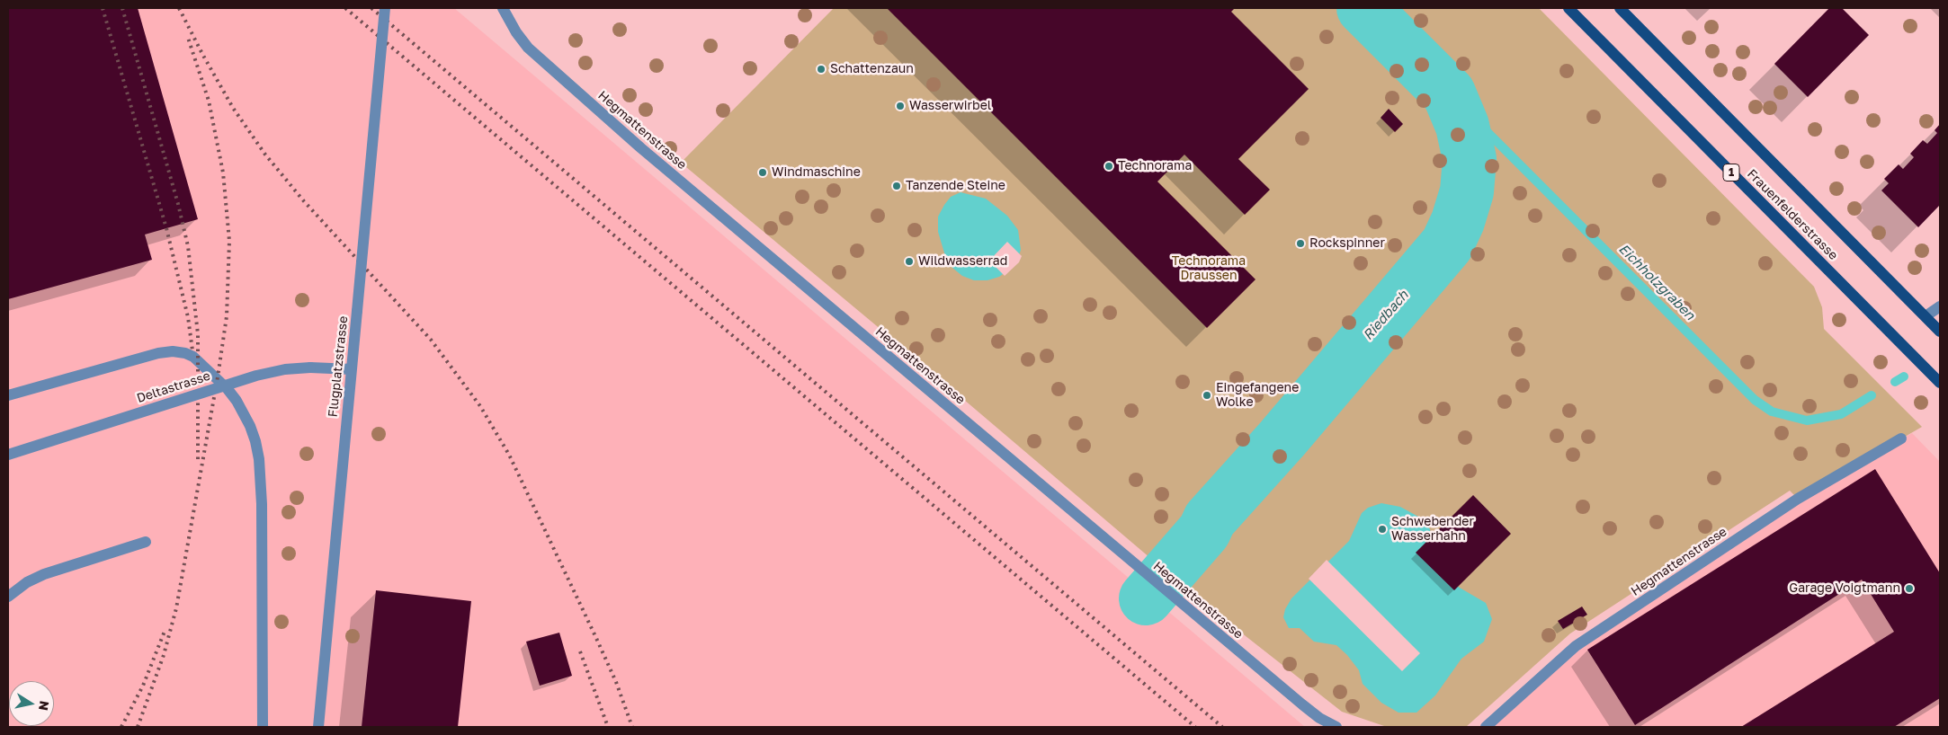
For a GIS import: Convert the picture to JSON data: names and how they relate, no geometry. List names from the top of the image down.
{
  "streets": {
    "main road": ["1", "Frauenfelderstrasse"],
    "street": ["Hegmattenstrasse", "Flugplatzstrasse", "Deltastrasse"]
  },
  "crossings": [
    ["Flugplatzstrasse", "Deltastrasse"]
  ],
  "water": ["Eichholzgraben", "Riedbach"],
  "parks": ["Technorama Draussen"],
  "places": [
    "Schattenzaun",
    "Wasserwirbel",
    "Technorama",
    "Windmaschine",
    "Tanzende Steine",
    "Rockspinner",
    "Wildwasserrad",
    "Eingefangene Wolke",
    "Schwebender Wasserhahn",
    "Garage Voigtmann"
  ],
  "north": "right"
}
